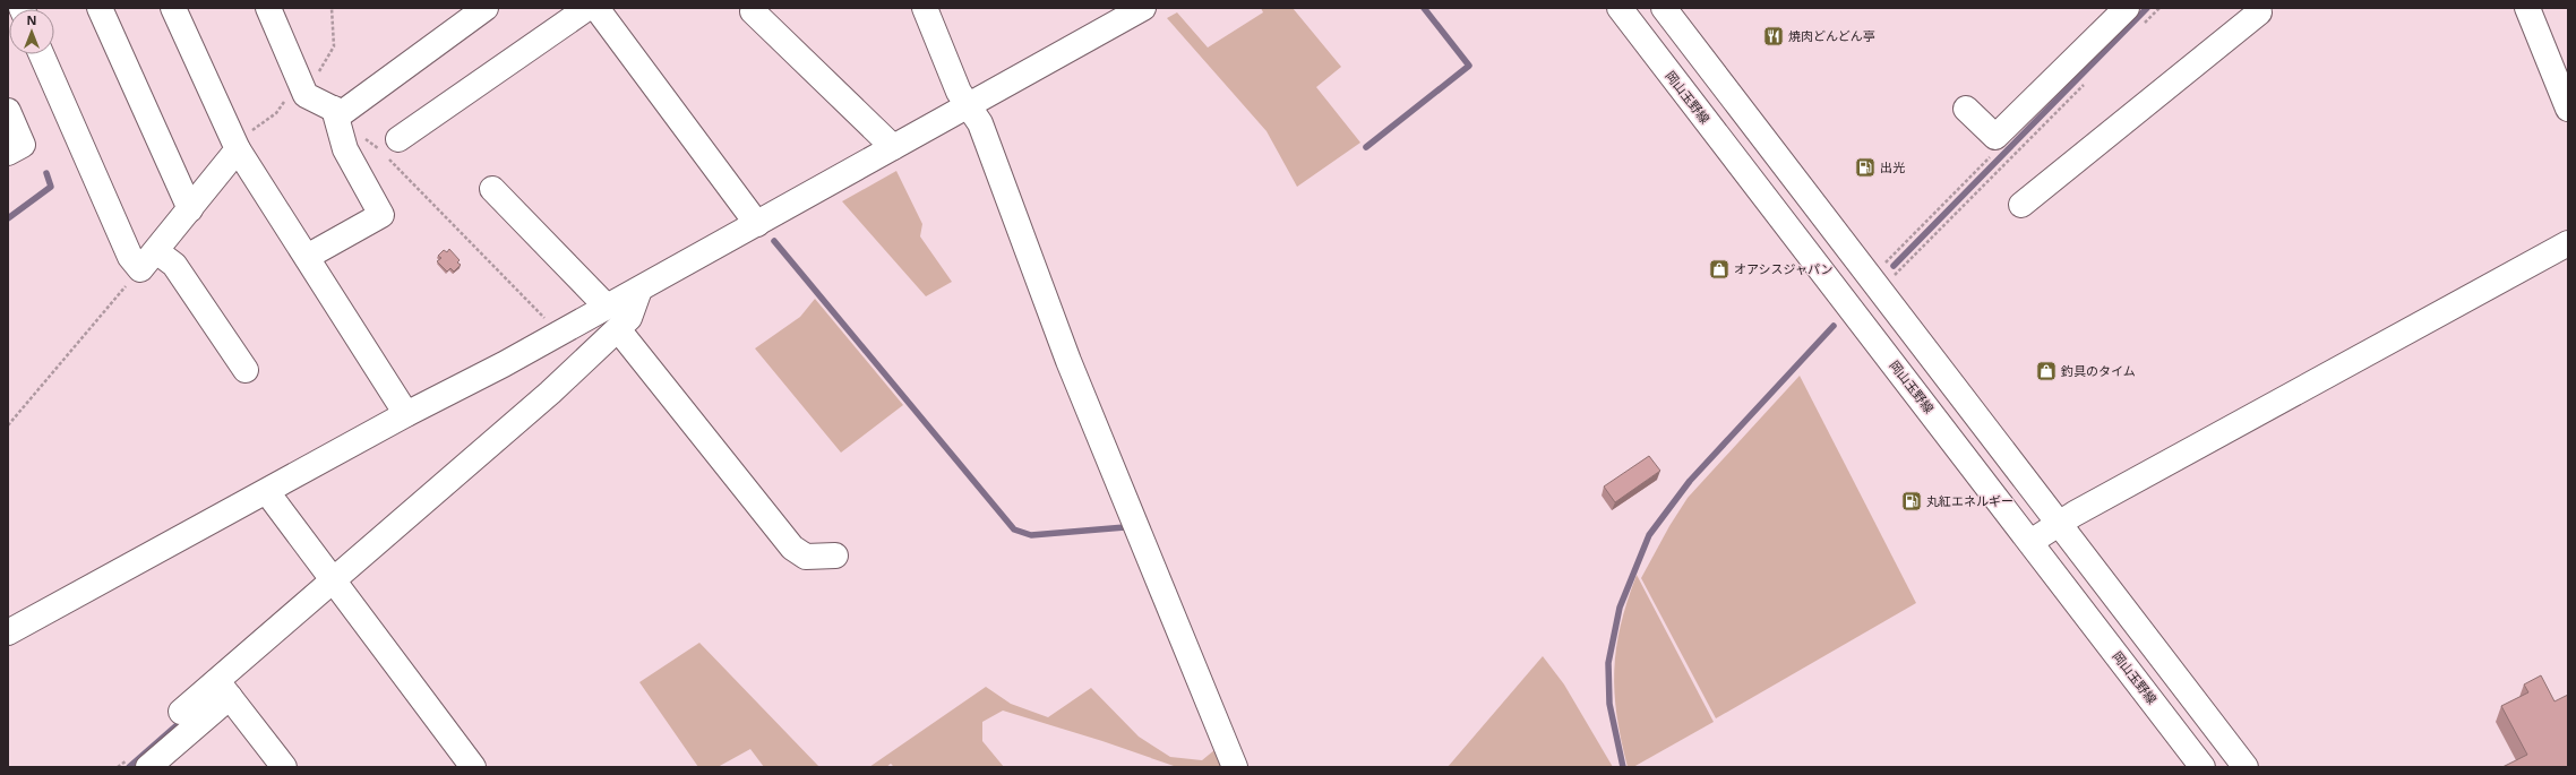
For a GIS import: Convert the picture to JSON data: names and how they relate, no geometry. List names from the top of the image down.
{
  "streets": {
    "street": ["岡山玉野線"]
  },
  "places": {
    "restaurant": ["焼肉どんどん亭"],
    "fuel station": ["出光", "丸紅エネルギー"],
    "shop": ["オアシスジャパン", "釣具のタイム"]
  },
  "north": "top"
}
